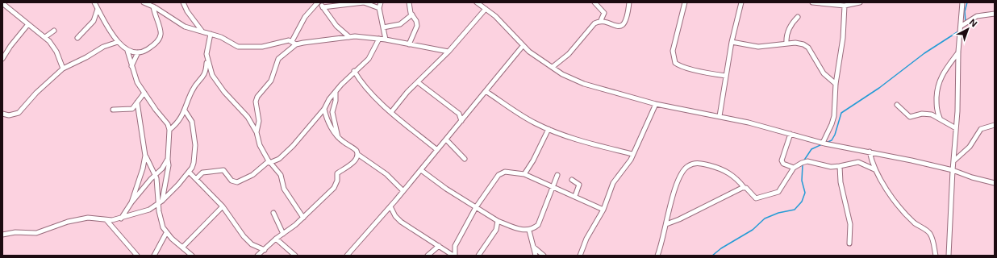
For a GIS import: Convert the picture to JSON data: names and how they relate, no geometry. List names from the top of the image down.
{
  "north": "top right"
}
